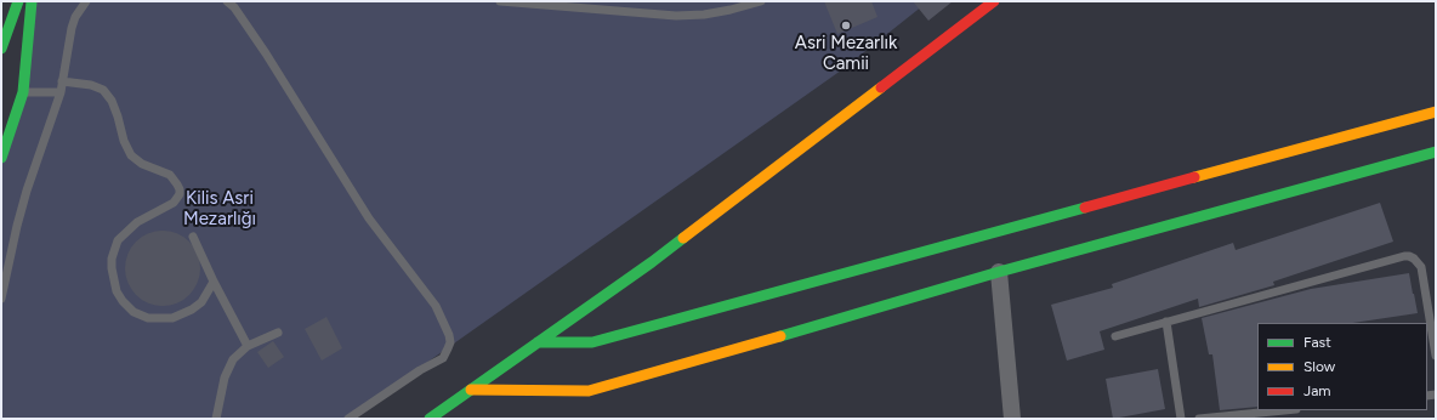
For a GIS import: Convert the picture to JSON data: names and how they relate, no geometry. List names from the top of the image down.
{
  "parks": ["Kilis Asri Mezarlığı"],
  "places": ["Asri Mezarlık Camii"],
  "legend": ["Fast", "Slow", "Jam"]
}
